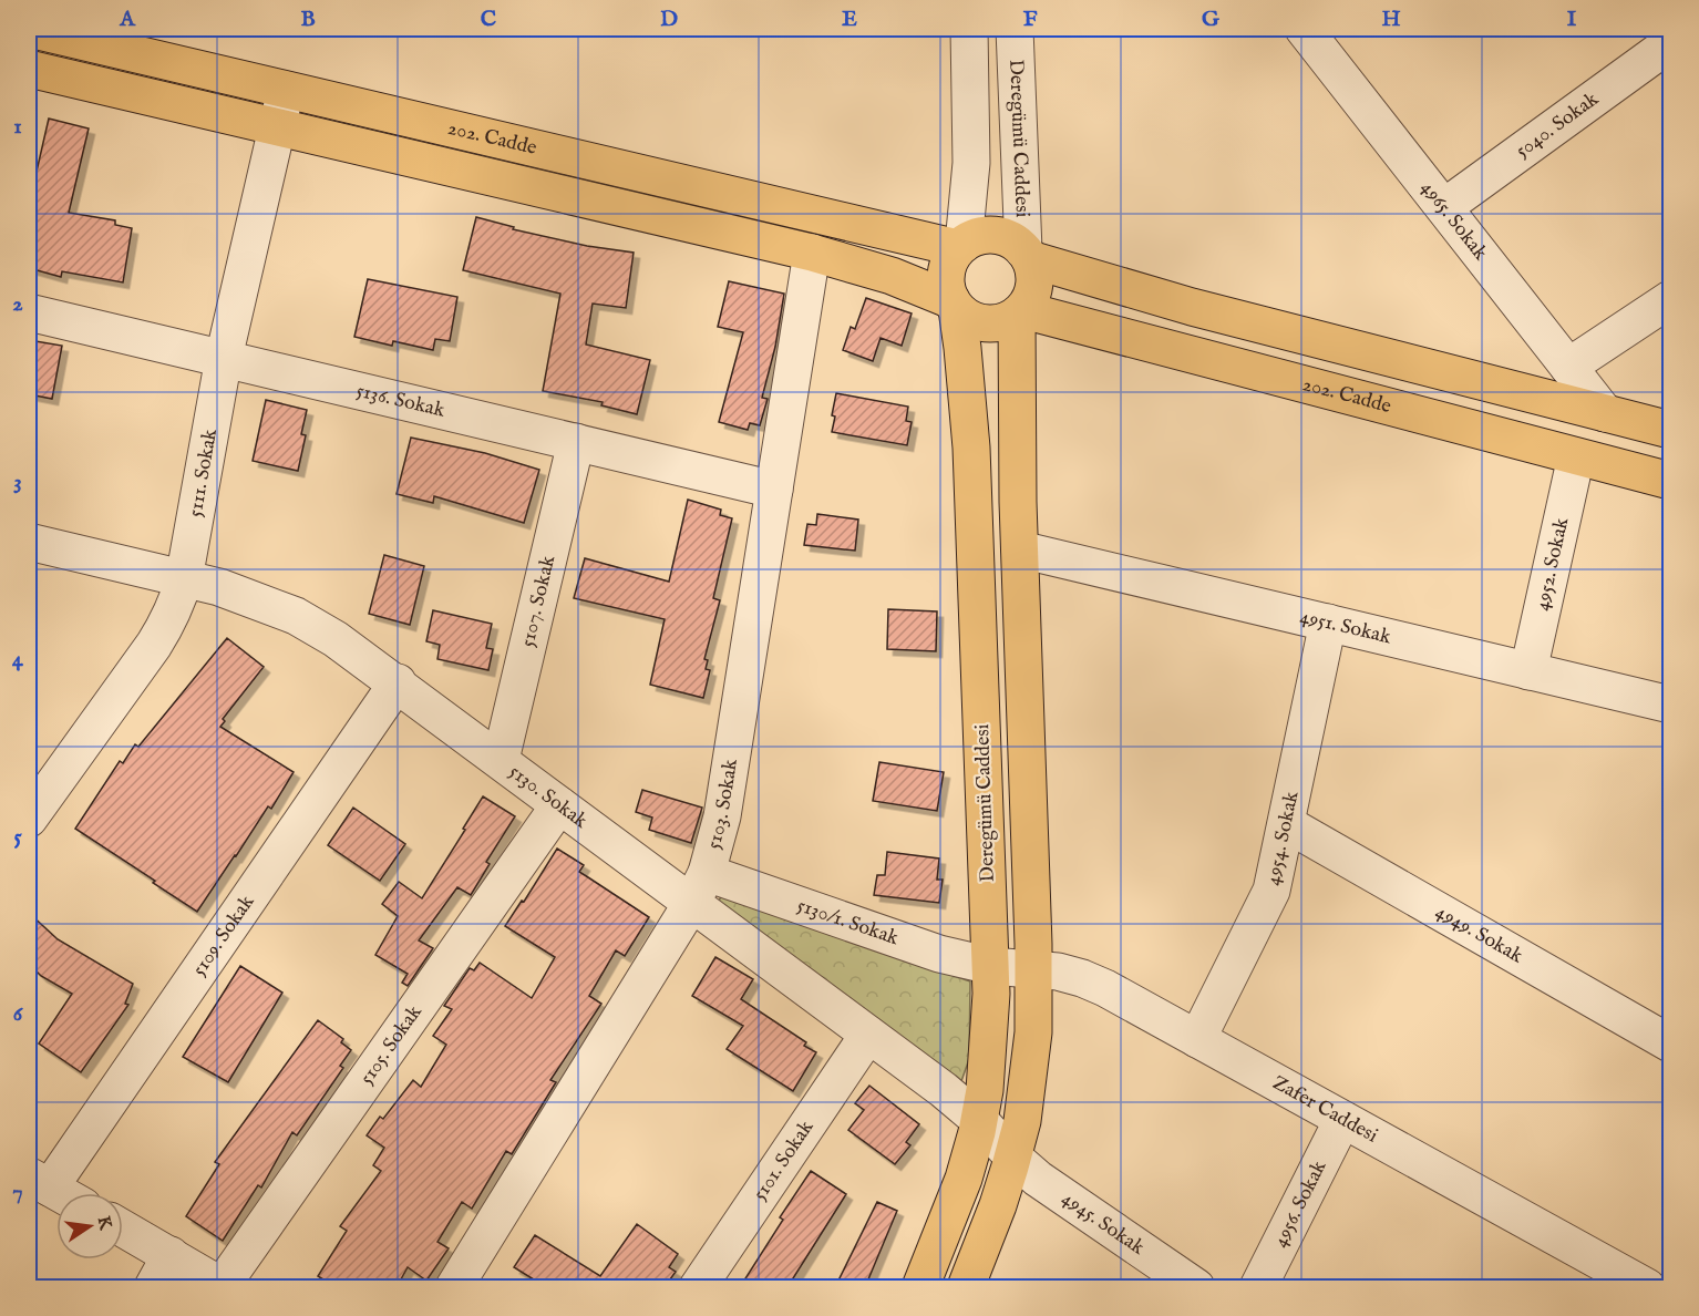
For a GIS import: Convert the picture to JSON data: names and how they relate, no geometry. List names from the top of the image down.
{
  "streets": {
    "main road": ["202. Cadde", "Deregümü Caddesi"],
    "street": [
      "5040. Sokak",
      "4965. Sokak",
      "5136. Sokak",
      "5111. Sokak",
      "4952. Sokak",
      "5107. Sokak",
      "4951. Sokak",
      "5130. Sokak",
      "5103. Sokak",
      "4954. Sokak",
      "5130/1. Sokak",
      "4949. Sokak",
      "5109. Sokak",
      "5105. Sokak",
      "Zafer Caddesi",
      "5101. Sokak",
      "4956. Sokak",
      "4945. Sokak"
    ]
  },
  "crossings": [
    ["5040. Sokak", "4965. Sokak"],
    ["202. Cadde", "Deregümü Caddesi"],
    ["202. Cadde", "5111. Sokak"],
    ["202. Cadde", "4952. Sokak"],
    ["202. Cadde", "5103. Sokak"],
    ["Deregümü Caddesi", "5130. Sokak"],
    ["Deregümü Caddesi", "5130/1. Sokak"],
    ["Deregümü Caddesi", "Zafer Caddesi"],
    ["5136. Sokak", "5111. Sokak"],
    ["5136. Sokak", "5107. Sokak"],
    ["5136. Sokak", "5103. Sokak"],
    ["5111. Sokak", "5130. Sokak"],
    ["4952. Sokak", "4951. Sokak"],
    ["5107. Sokak", "5130. Sokak"],
    ["4951. Sokak", "4954. Sokak"],
    ["5130. Sokak", "5103. Sokak"],
    ["5130. Sokak", "5130/1. Sokak"],
    ["5130. Sokak", "5109. Sokak"],
    ["5130. Sokak", "5105. Sokak"],
    ["5130. Sokak", "5101. Sokak"],
    ["5130. Sokak", "4945. Sokak"],
    ["5103. Sokak", "5130/1. Sokak"],
    ["4954. Sokak", "4949. Sokak"],
    ["4954. Sokak", "Zafer Caddesi"],
    ["5130/1. Sokak", "Zafer Caddesi"],
    ["Zafer Caddesi", "4956. Sokak"]
  ],
  "north": "right",
  "grid": {
    "columns": [
      "A",
      "B",
      "C",
      "D",
      "E",
      "F",
      "G",
      "H",
      "I"
    ],
    "rows": [
      "1",
      "2",
      "3",
      "4",
      "5",
      "6",
      "7"
    ]
  }
}
